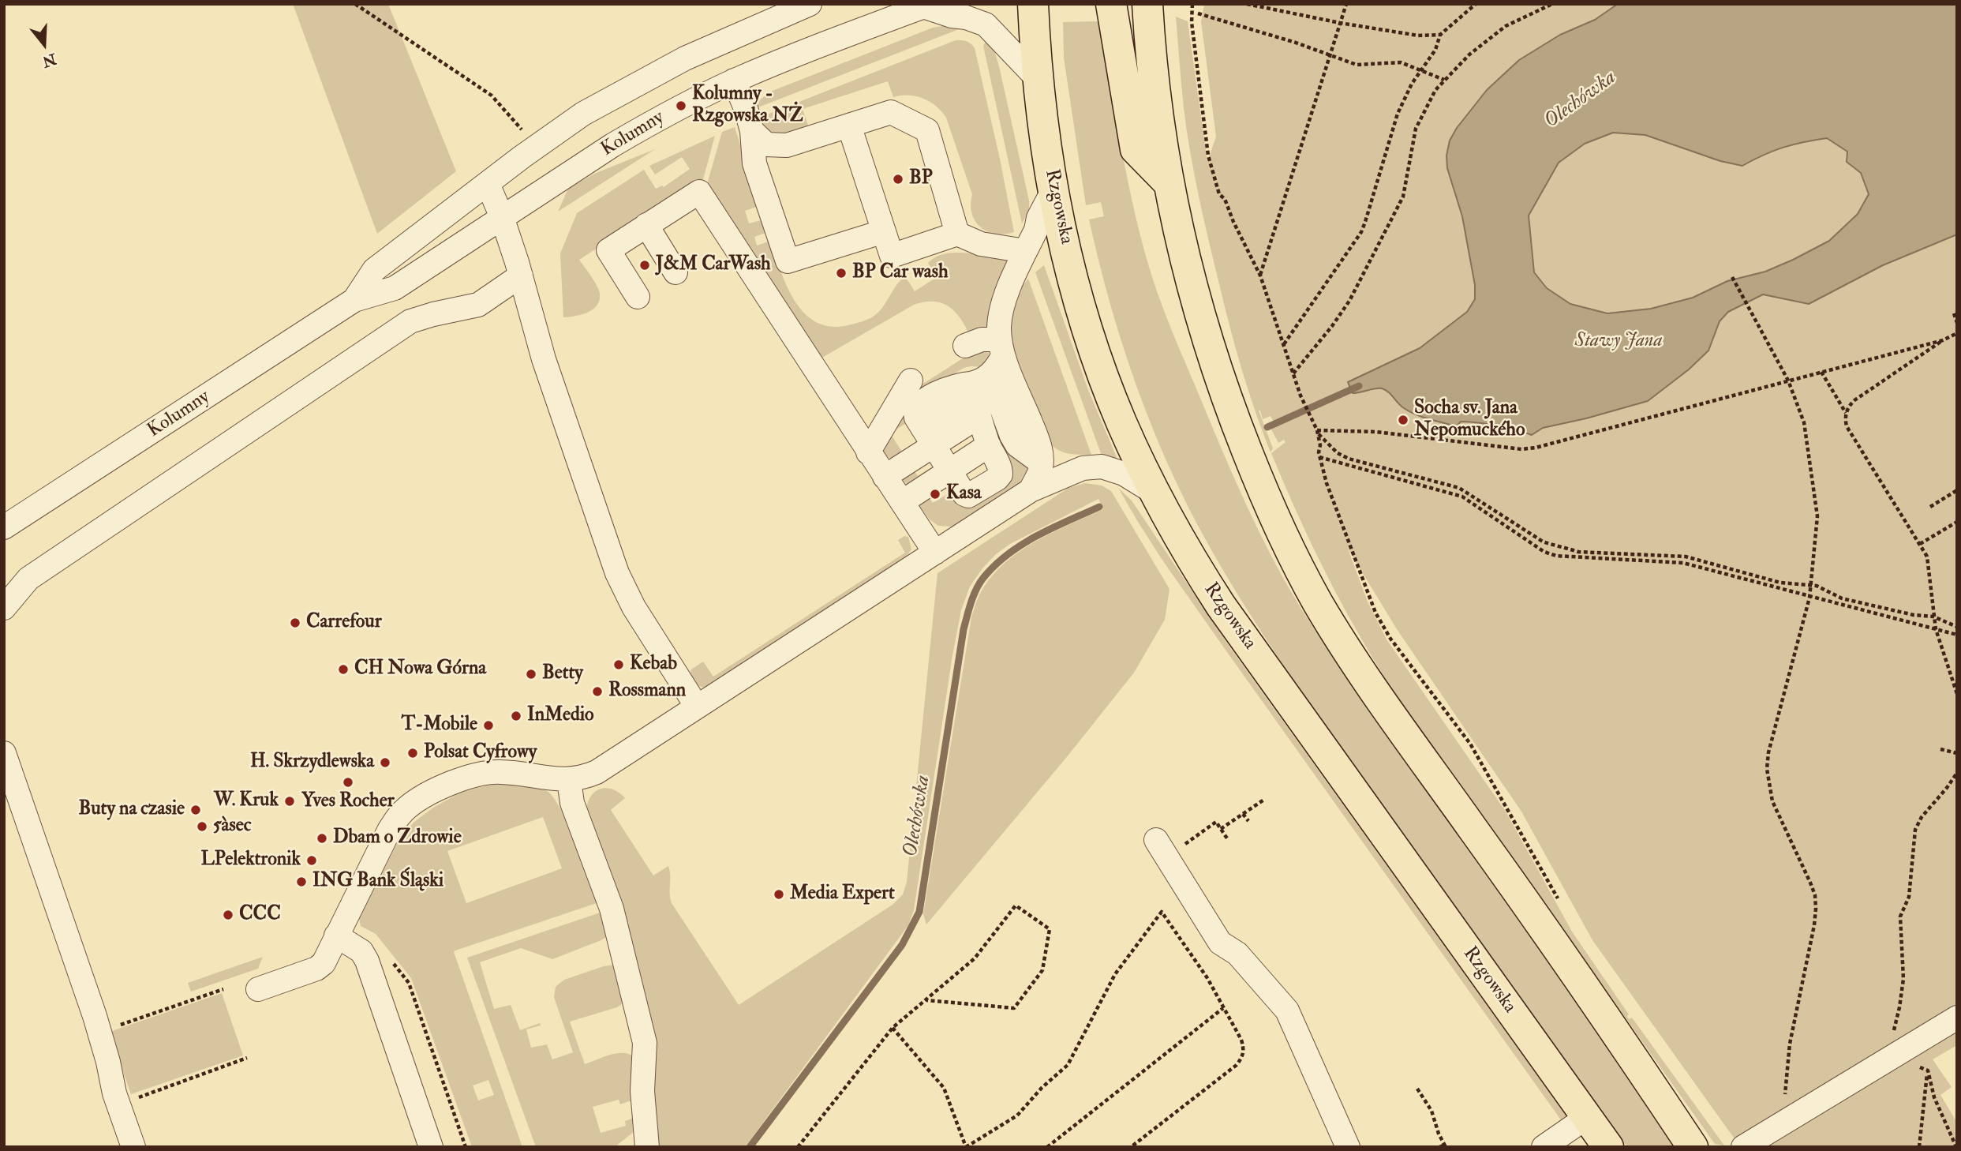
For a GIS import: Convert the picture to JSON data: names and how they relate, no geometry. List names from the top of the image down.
{
  "streets": {
    "main road": ["Rzgowska"],
    "street": ["Kolumny"]
  },
  "water": ["Olechówka"],
  "parks": ["Stawy Jana"],
  "places": [
    "Kolumny - Rzgowska NŻ",
    "BP",
    "J&M CarWash",
    "BP Car wash",
    "Socha sv. Jana Nepomuckého",
    "Kasa",
    "Carrefour",
    "Kebab",
    "CH Nowa Górna",
    "Betty",
    "Rossmann",
    "InMedio",
    "T-Mobile",
    "Polsat Cyfrowy",
    "H. Skrzydlewska",
    "Yves Rocher",
    "W. Kruk",
    "Buty na czasie",
    "5àsec",
    "Dbam o Zdrowie",
    "LPelektronik",
    "ING Bank Śląski",
    "Media Expert",
    "CCC"
  ],
  "north": "bottom"
}
